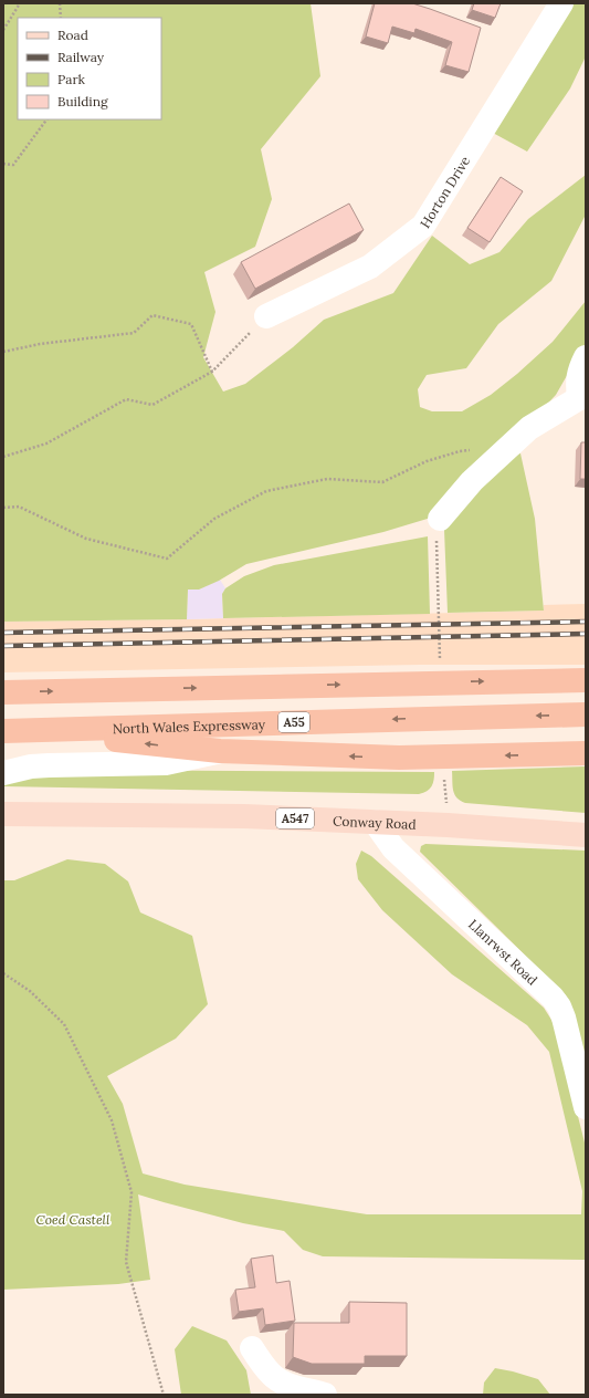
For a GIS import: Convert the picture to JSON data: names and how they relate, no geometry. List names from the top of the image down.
{
  "streets": {
    "highway": ["A55", "North Wales Expressway"],
    "main road": ["A547", "Conway Road"],
    "street": ["Horton Drive", "Llanrwst Road"]
  },
  "crossings": [
    ["Conway Road", "Llanrwst Road"]
  ],
  "parks": ["Coed Castell"],
  "legend": [
    "Road",
    "Railway",
    "Park",
    "Building"
  ]
}
